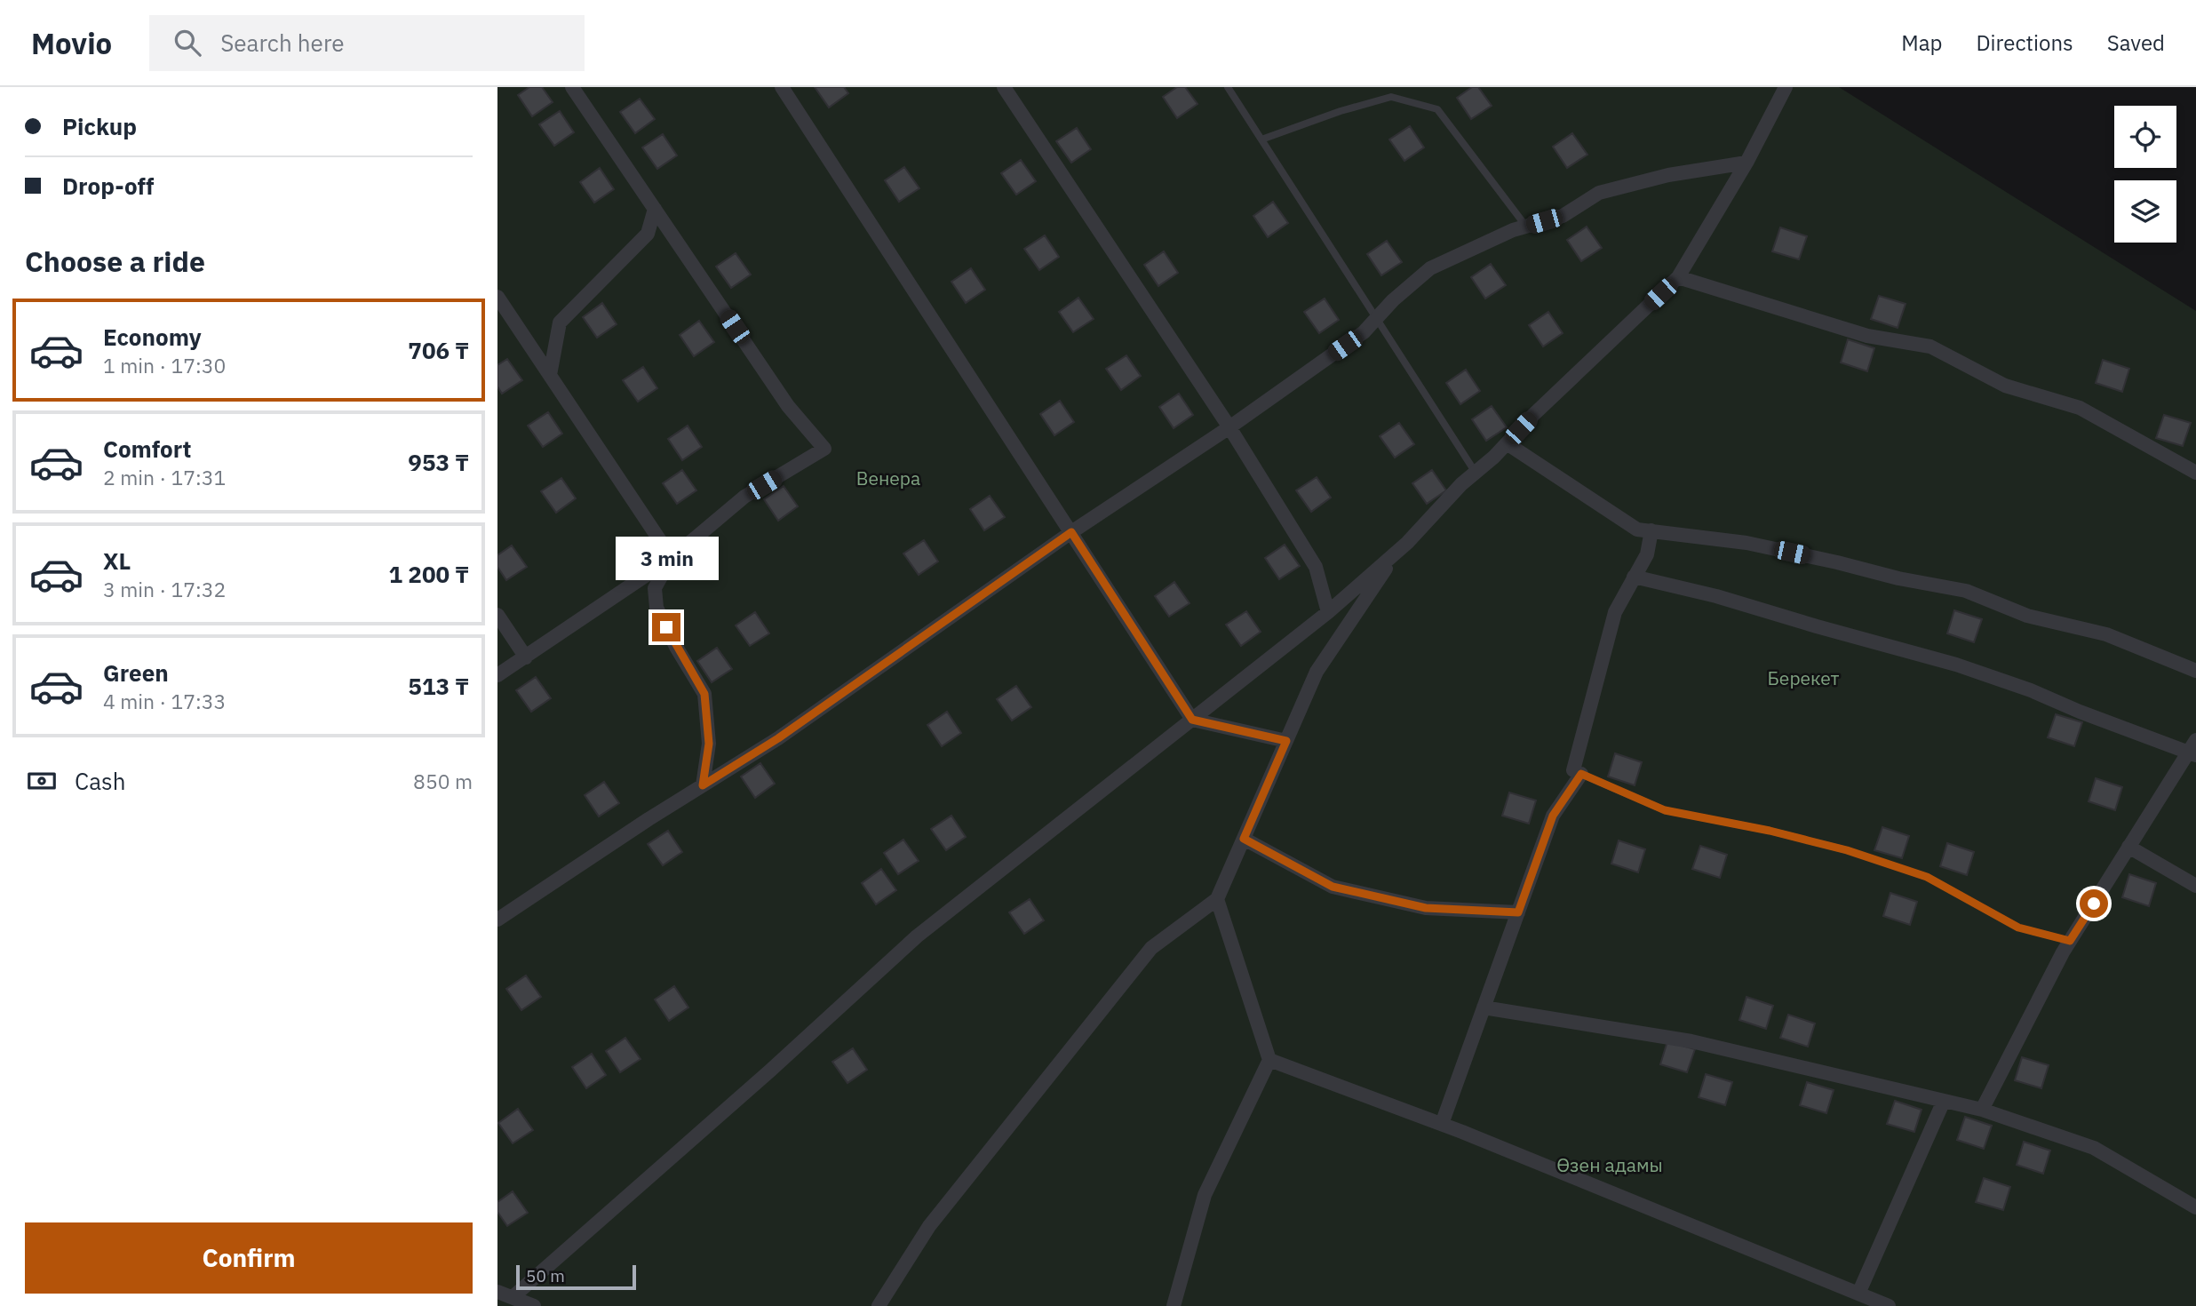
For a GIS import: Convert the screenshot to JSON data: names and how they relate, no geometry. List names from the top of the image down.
{
  "parks": ["Венера", "Берекет", "Өзен адамы"],
  "scale_bar": "50 m",
  "page": {
    "header": "Movio",
    "search": "Search here",
    "nav": ["Map", "Directions", "Saved"],
    "banner": ["Pickup", "Drop-off"],
    "heading": "Choose a ride",
    "list": [
      {
        "name": "Economy",
        "note": "1 min · 17:30",
        "value": "706 ₸"
      },
      {
        "name": "Comfort",
        "note": "2 min · 17:31",
        "value": "953 ₸"
      },
      {
        "name": "XL",
        "note": "3 min · 17:32",
        "value": "1 200 ₸"
      },
      {
        "name": "Green",
        "note": "4 min · 17:33",
        "value": "513 ₸"
      }
    ],
    "bubble": "3 min",
    "pay": ["Cash", "850 m"],
    "buttons": "Confirm",
    "scale": "50 m"
  }
}
